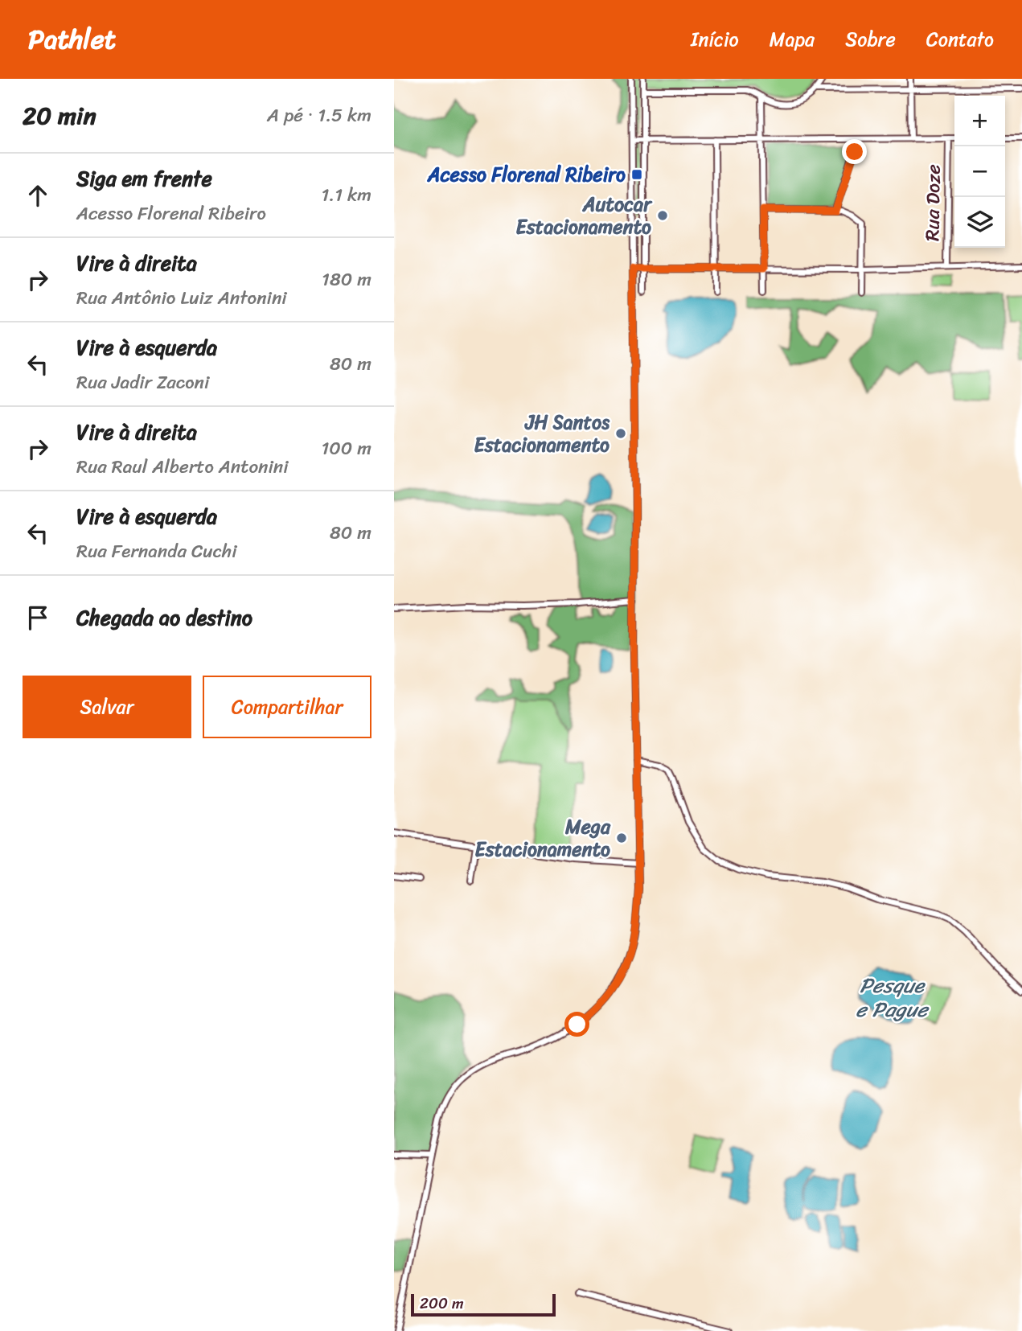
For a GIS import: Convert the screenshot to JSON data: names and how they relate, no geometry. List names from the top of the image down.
{
  "streets": {
    "street": ["Rua Doze"]
  },
  "water": ["Pesque e Pague"],
  "places": {
    "transit": ["Acesso Florenal Ribeiro"],
    "other": ["Autocar Estacionamento", "JH Santos Estacionamento", "Mega Estacionamento"]
  },
  "scale_bar": "200 m",
  "page": {
    "header": "Pathlet",
    "nav": [
      "Início",
      "Mapa",
      "Sobre",
      "Contato"
    ],
    "heading": ["20 min", "A pé · 1.5 km"],
    "map_buttons": ["+", "−"],
    "list": [
      ["Siga em frente", "Acesso Florenal Ribeiro", "1.1 km"],
      ["Vire à direita", "Rua Antônio Luiz Antonini", "180 m"],
      ["Vire à esquerda", "Rua Jadir Zaconi", "80 m"],
      ["Vire à direita", "Rua Raul Alberto Antonini", "100 m"],
      ["Vire à esquerda", "Rua Fernanda Cuchi", "80 m"],
      "Chegada ao destino"
    ],
    "buttons": ["Salvar", "Compartilhar"],
    "scale": "200 m"
  }
}
